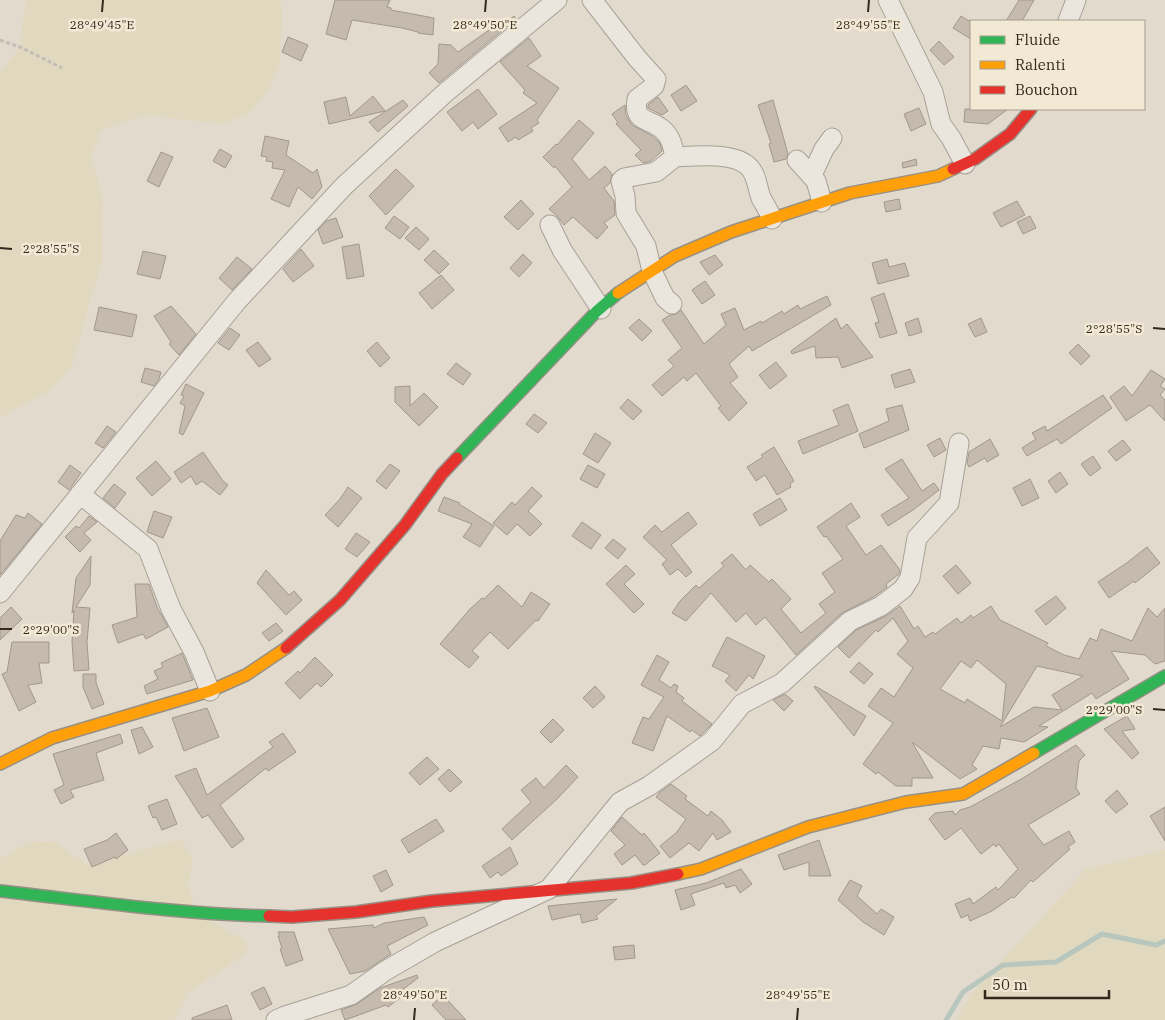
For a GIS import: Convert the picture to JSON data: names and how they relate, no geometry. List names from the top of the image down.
{
  "legend": ["Fluide", "Ralenti", "Bouchon"],
  "scale_bar": "50 m",
  "coordinates": [
    "28°49'45\"E",
    "28°49'50\"E",
    "28°49'55\"E",
    "2°28'55\"S",
    "2°29'00\"S"
  ]
}
